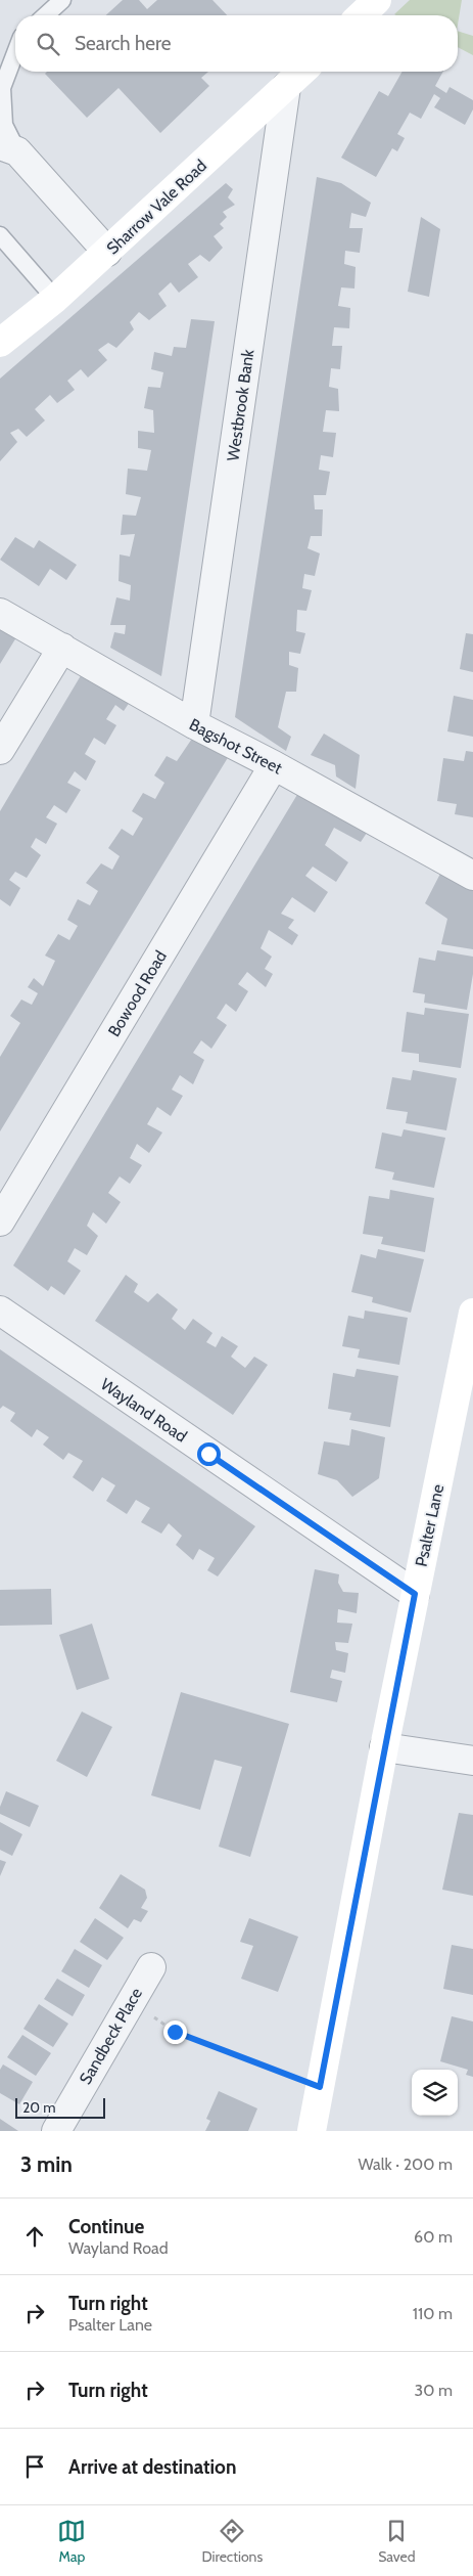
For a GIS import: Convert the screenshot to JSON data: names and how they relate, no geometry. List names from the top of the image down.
{
  "streets": {
    "street": [
      "Sharrow Vale Road",
      "Westbrook Bank",
      "Bagshot Street",
      "Bowood Road",
      "Wayland Road",
      "Psalter Lane",
      "Sandbeck Place"
    ]
  },
  "crossings": [
    ["Sharrow Vale Road", "Westbrook Bank"],
    ["Westbrook Bank", "Bagshot Street"],
    ["Bagshot Street", "Bowood Road"],
    ["Wayland Road", "Psalter Lane"]
  ],
  "scale_bar": "20 m",
  "page": {
    "search": "Search here",
    "scale": "20 m",
    "heading": ["3 min", "Walk · 200 m"],
    "list": [
      ["Continue", "Wayland Road", "60 m"],
      ["Turn right", "Psalter Lane", "110 m"],
      ["Turn right", "30 m"],
      "Arrive at destination"
    ],
    "nav": ["Map", "Directions", "Saved"]
  }
}
